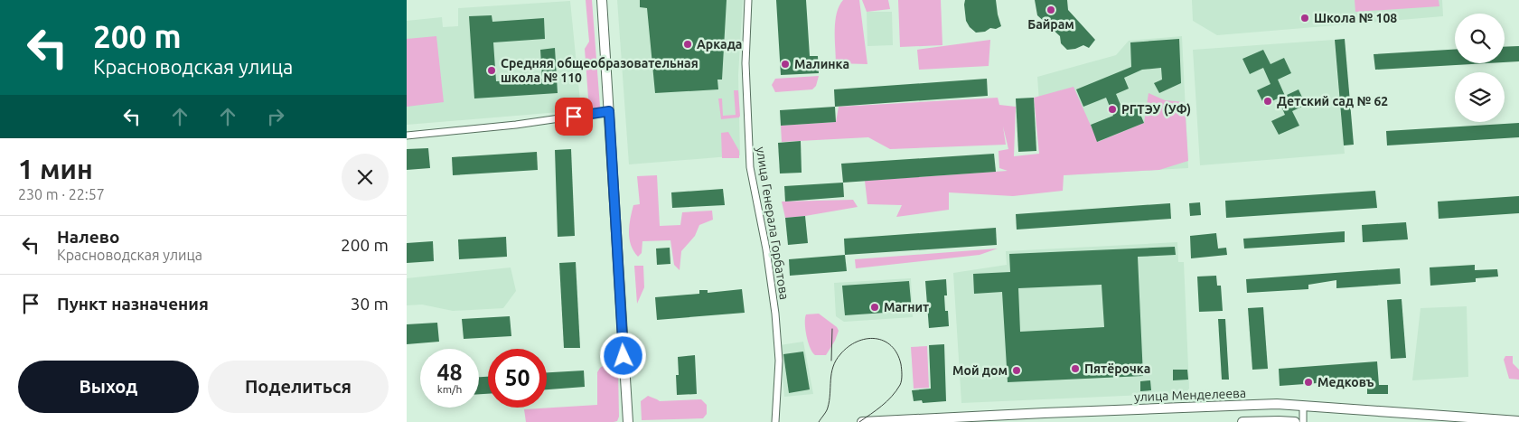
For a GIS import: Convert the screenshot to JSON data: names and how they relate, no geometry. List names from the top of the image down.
{
  "streets": {
    "main road": ["улица Менделеева"],
    "street": ["улица Генерала Горбатова"]
  },
  "places": [
    "Байрам",
    "Школа № 108",
    "Аркада",
    "Малинка",
    "Средняя общеобразовательная школа № 110",
    "Детский сад № 62",
    "РГТЭУ (УФ)",
    "Магнит",
    "Пятёрочка",
    "Мой дом",
    "Медковъ"
  ],
  "page": {
    "turn": ["200 m", "Красноводская улица"],
    "heading": ["1 мин", "230 m · 22:57"],
    "list": [
      {
        "name": "Налево",
        "note": "Красноводская улица",
        "value": "200 m"
      },
      {
        "name": "Пункт назначения",
        "value": "30 m"
      }
    ],
    "speed": "48 km/h",
    "limit": "50",
    "buttons": ["Выход", "Поделиться"]
  }
}
